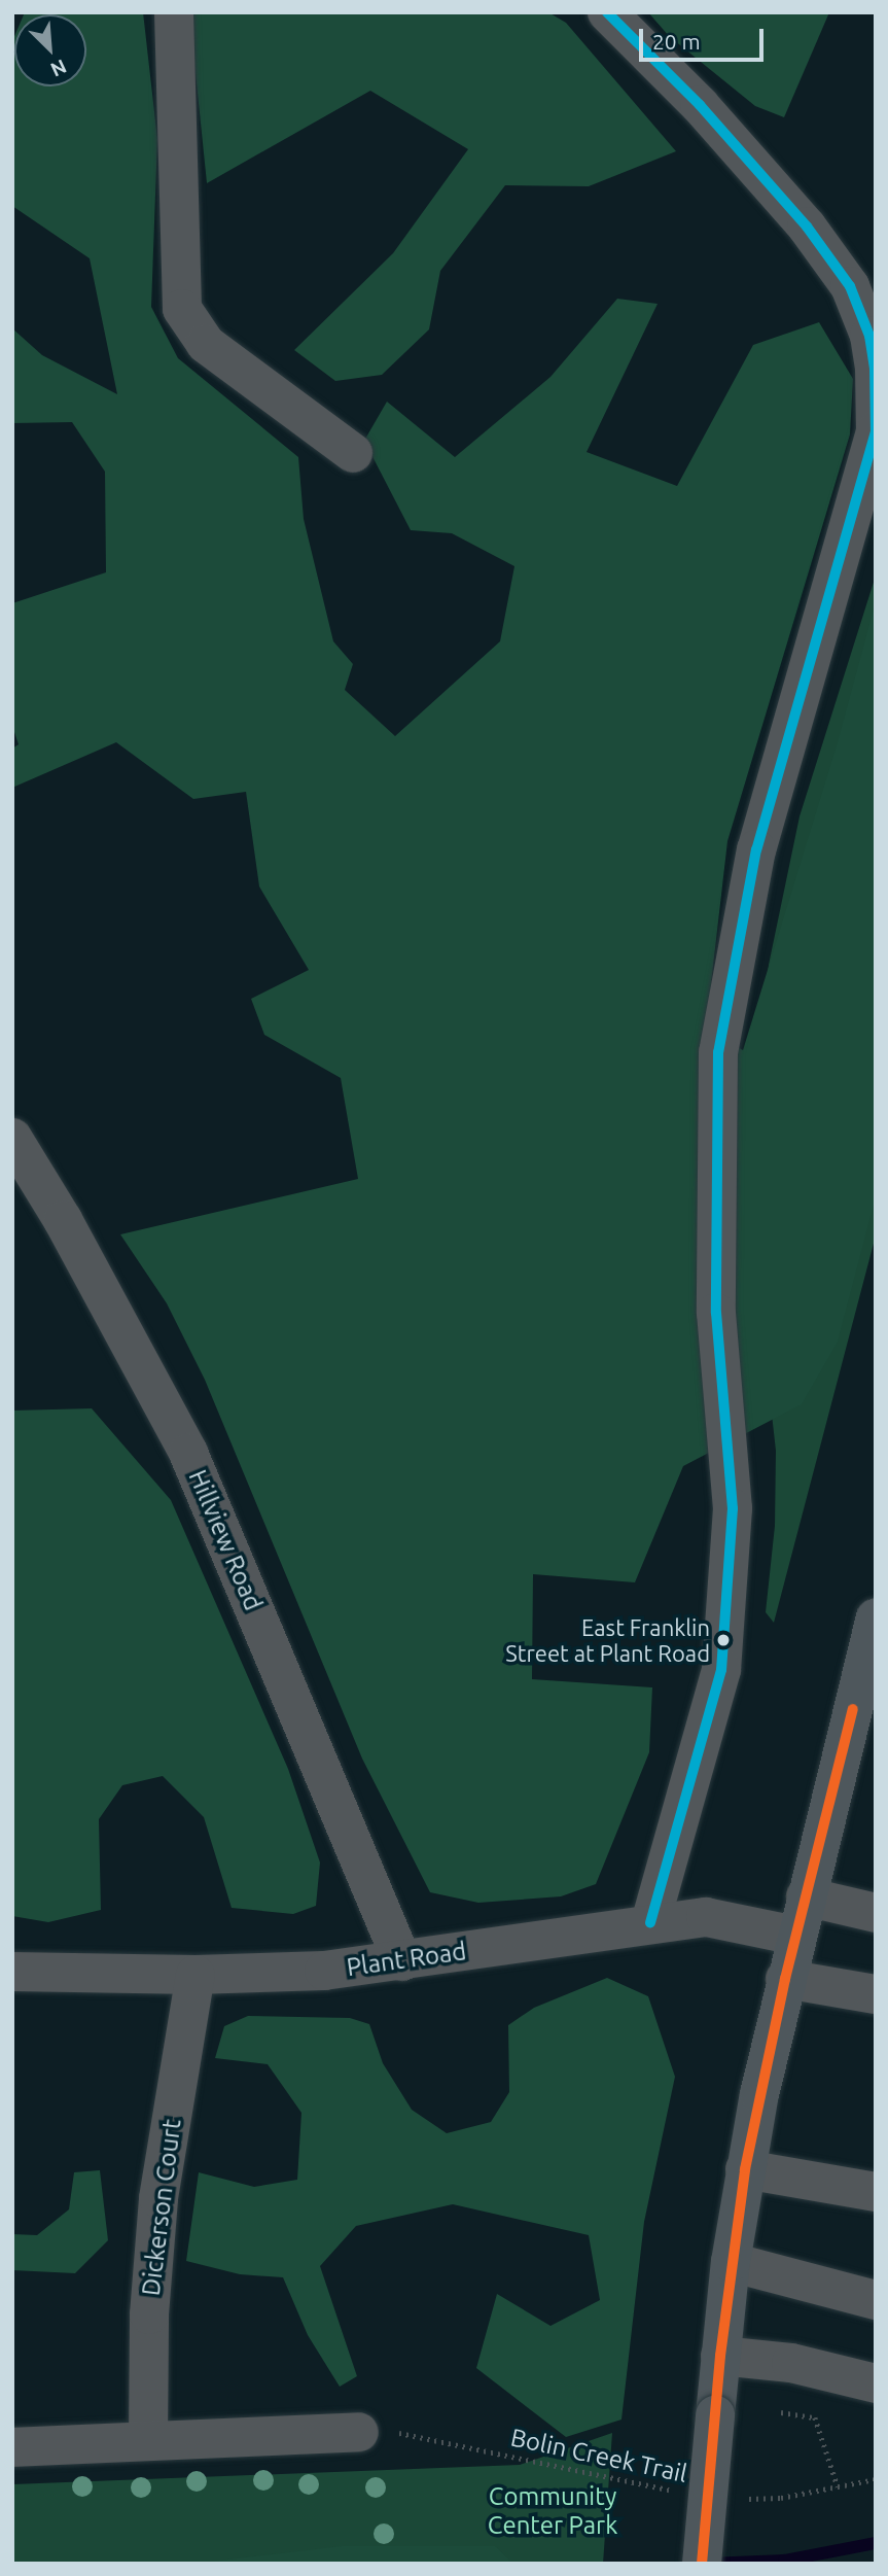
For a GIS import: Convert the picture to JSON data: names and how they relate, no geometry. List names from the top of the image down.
{
  "streets": {
    "street": ["Hillview Road", "Plant Road", "Dickerson Court"],
    "path": ["Bolin Creek Trail"]
  },
  "crossings": [
    ["Hillview Road", "Plant Road"],
    ["Plant Road", "Dickerson Court"]
  ],
  "parks": ["Community Center Park"],
  "places": ["East Franklin Street at Plant Road"],
  "scale_bar": "20 m",
  "north": "bottom right"
}
